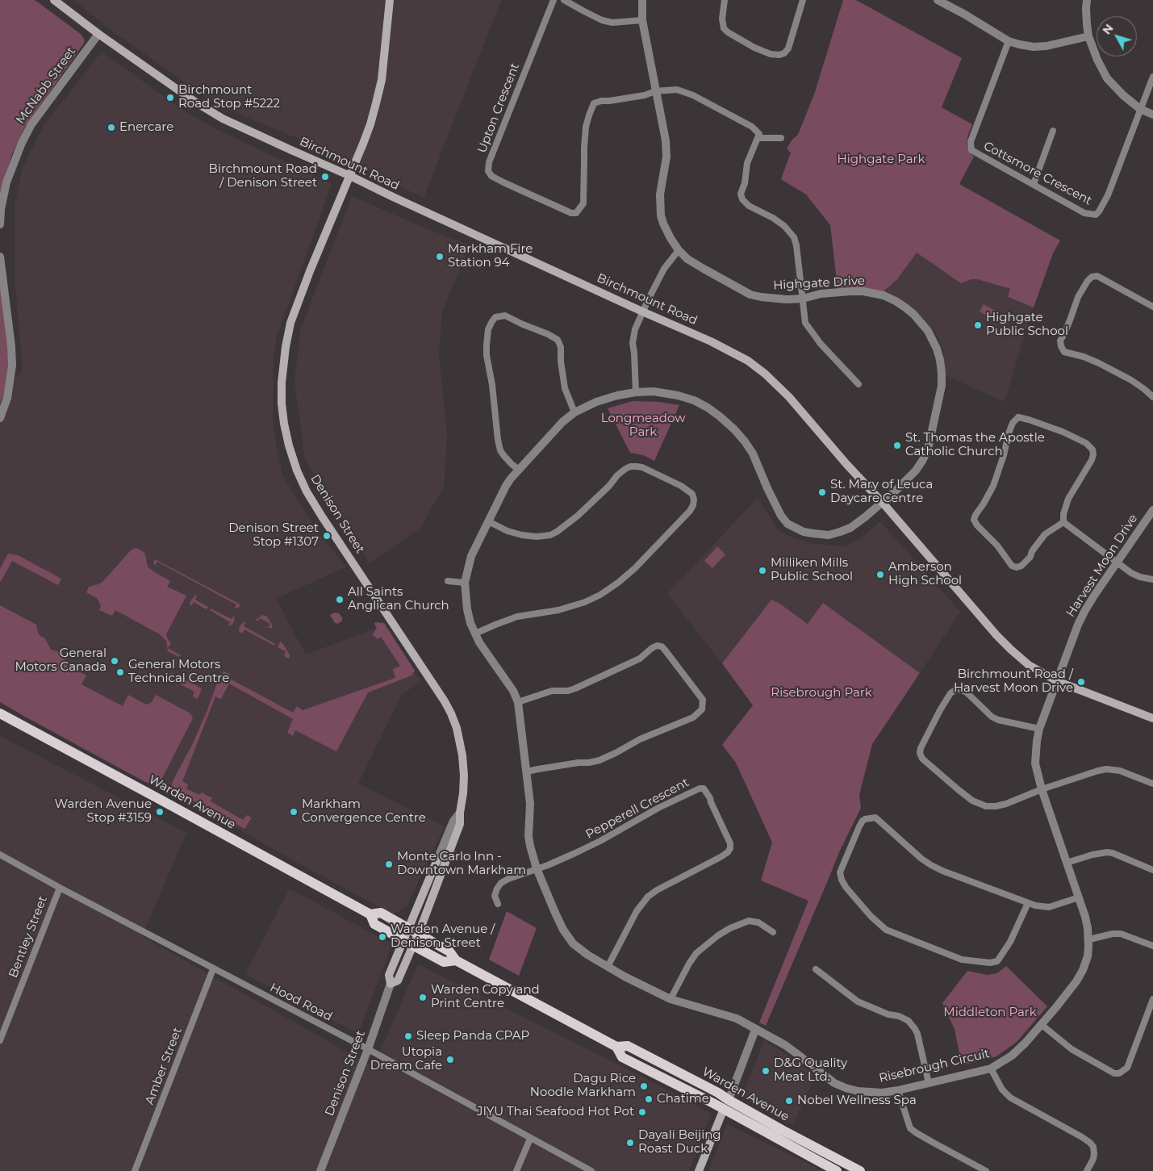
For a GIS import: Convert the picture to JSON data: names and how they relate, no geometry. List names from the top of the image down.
{
  "streets": {
    "main road": ["Birchmount Road", "Denison Street", "Warden Avenue"],
    "street": [
      "McNabb Street",
      "Upton Crescent",
      "Cottsmore Crescent",
      "Highgate Drive",
      "Harvest Moon Drive",
      "Pepperell Crescent",
      "Bentley Street",
      "Hood Road",
      "Amber Street",
      "Risebrough Circuit"
    ]
  },
  "crossings": [
    ["McNabb Street", "Birchmount Road"],
    ["Upton Crescent", "Highgate Drive"],
    ["Birchmount Road", "Highgate Drive"],
    ["Birchmount Road", "Denison Street"],
    ["Birchmount Road", "Harvest Moon Drive"],
    ["Birchmount Road", "Risebrough Circuit"],
    ["Highgate Drive", "Risebrough Circuit"],
    ["Denison Street", "Warden Avenue"],
    ["Denison Street", "Hood Road"],
    ["Harvest Moon Drive", "Risebrough Circuit"],
    ["Pepperell Crescent", "Risebrough Circuit"],
    ["Bentley Street", "Hood Road"],
    ["Hood Road", "Amber Street"]
  ],
  "parks": [
    "Highgate Park",
    "Longmeadow Park",
    "Risebrough Park",
    "Middleton Park"
  ],
  "places": [
    "Birchmount Road Stop #5222",
    "Enercare",
    "Birchmount Road / Denison Street",
    "Markham Fire Station 94",
    "Highgate Public School",
    "St. Thomas the Apostle Catholic Church",
    "St. Mary of Leuca Daycare Centre",
    "Denison Street Stop #1307",
    "Milliken Mills Public School",
    "Amberson High School",
    "All Saints Anglican Church",
    "General Motors Canada",
    "General Motors Technical Centre",
    "Birchmount Road / Harvest Moon Drive",
    "Warden Avenue Stop #3159",
    "Markham Convergence Centre",
    "Monte Carlo Inn - Downtown Markham",
    "Warden Avenue / Denison Street",
    "Warden Copy and Print Centre",
    "Sleep Panda CPAP",
    "Utopia Dream Cafe",
    "D&G Quality Meat Ltd.",
    "Dagu Rice Noodle Markham",
    "Chatime",
    "Nobel Wellness Spa",
    "JIYU Thai Seafood Hot Pot",
    "Dayali Beijing Roast Duck"
  ],
  "north": "top left"
}
